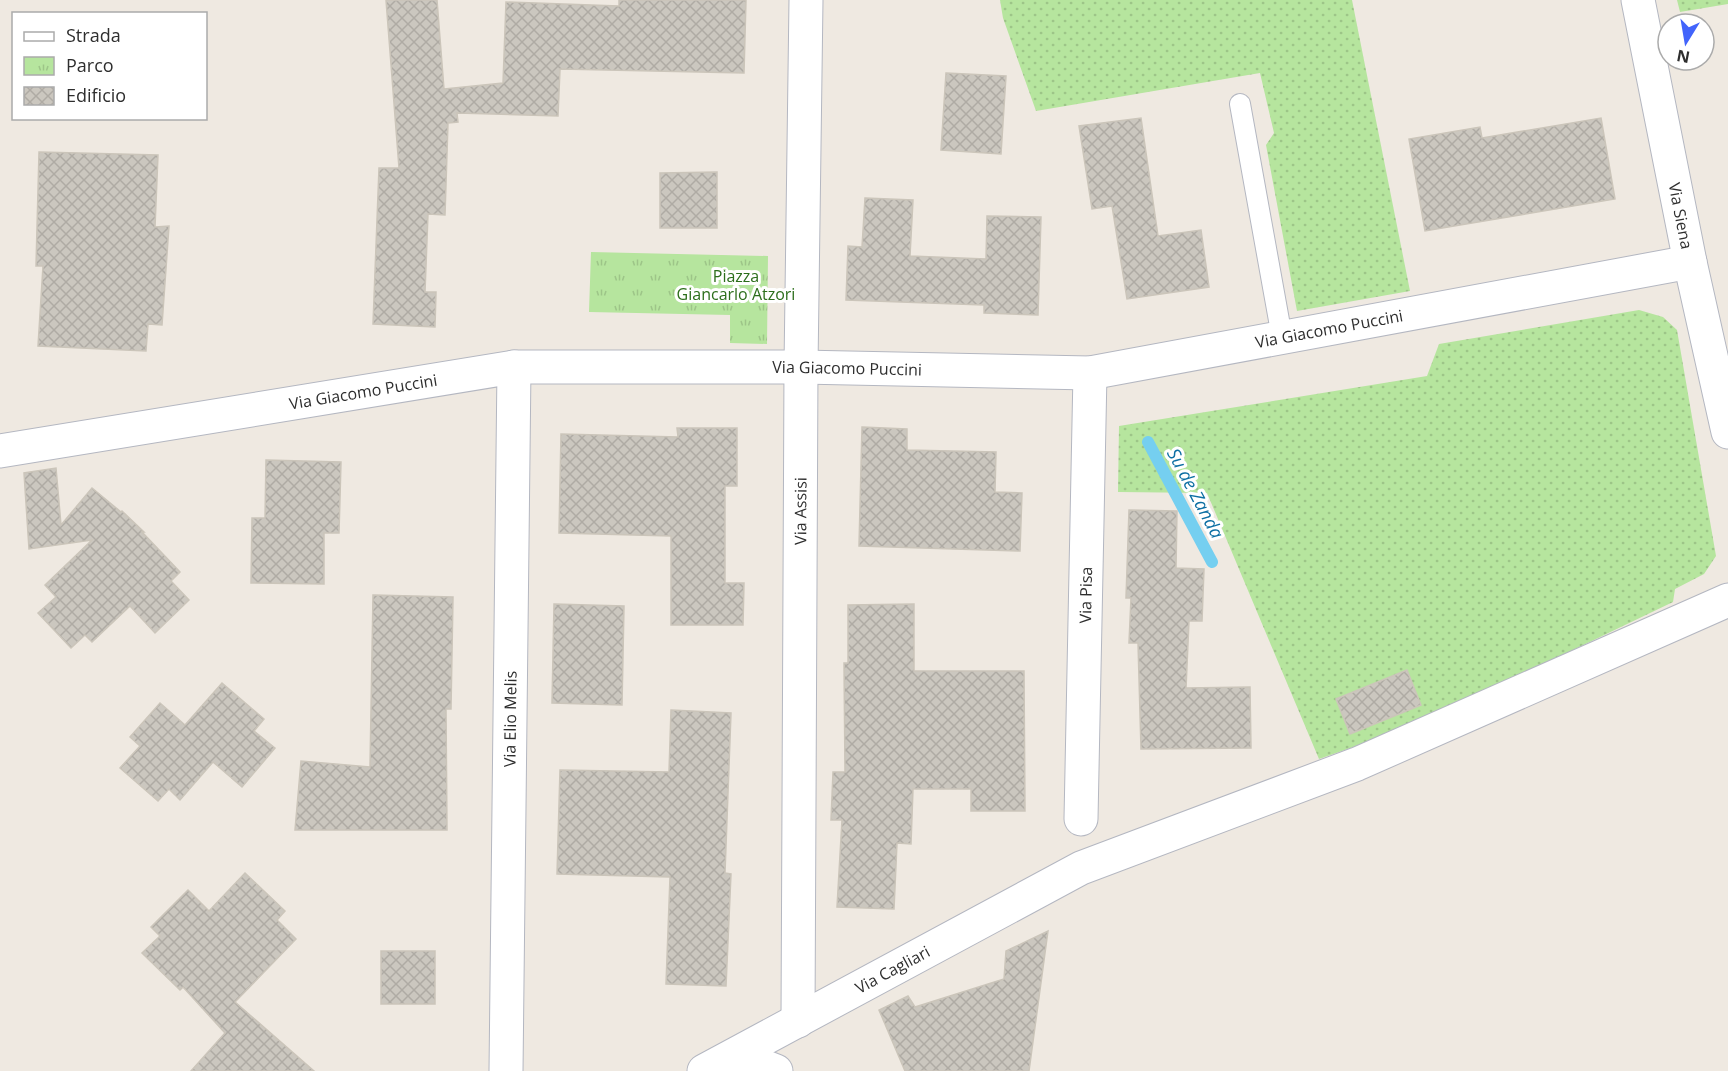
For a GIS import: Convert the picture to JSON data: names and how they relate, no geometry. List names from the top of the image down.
{
  "streets": {
    "street": [
      "Via Siena",
      "Via Giacomo Puccini",
      "Via Assisi",
      "Via Pisa",
      "Via Elio Melis",
      "Via Cagliari"
    ]
  },
  "crossings": [
    ["Via Siena", "Via Giacomo Puccini"],
    ["Via Giacomo Puccini", "Via Assisi"],
    ["Via Giacomo Puccini", "Via Pisa"],
    ["Via Giacomo Puccini", "Via Elio Melis"],
    ["Via Assisi", "Via Cagliari"]
  ],
  "water": ["Su de Zanda"],
  "parks": ["Piazza Giancarlo Atzori"],
  "legend": ["Strada", "Parco", "Edificio"],
  "north": "bottom"
}
